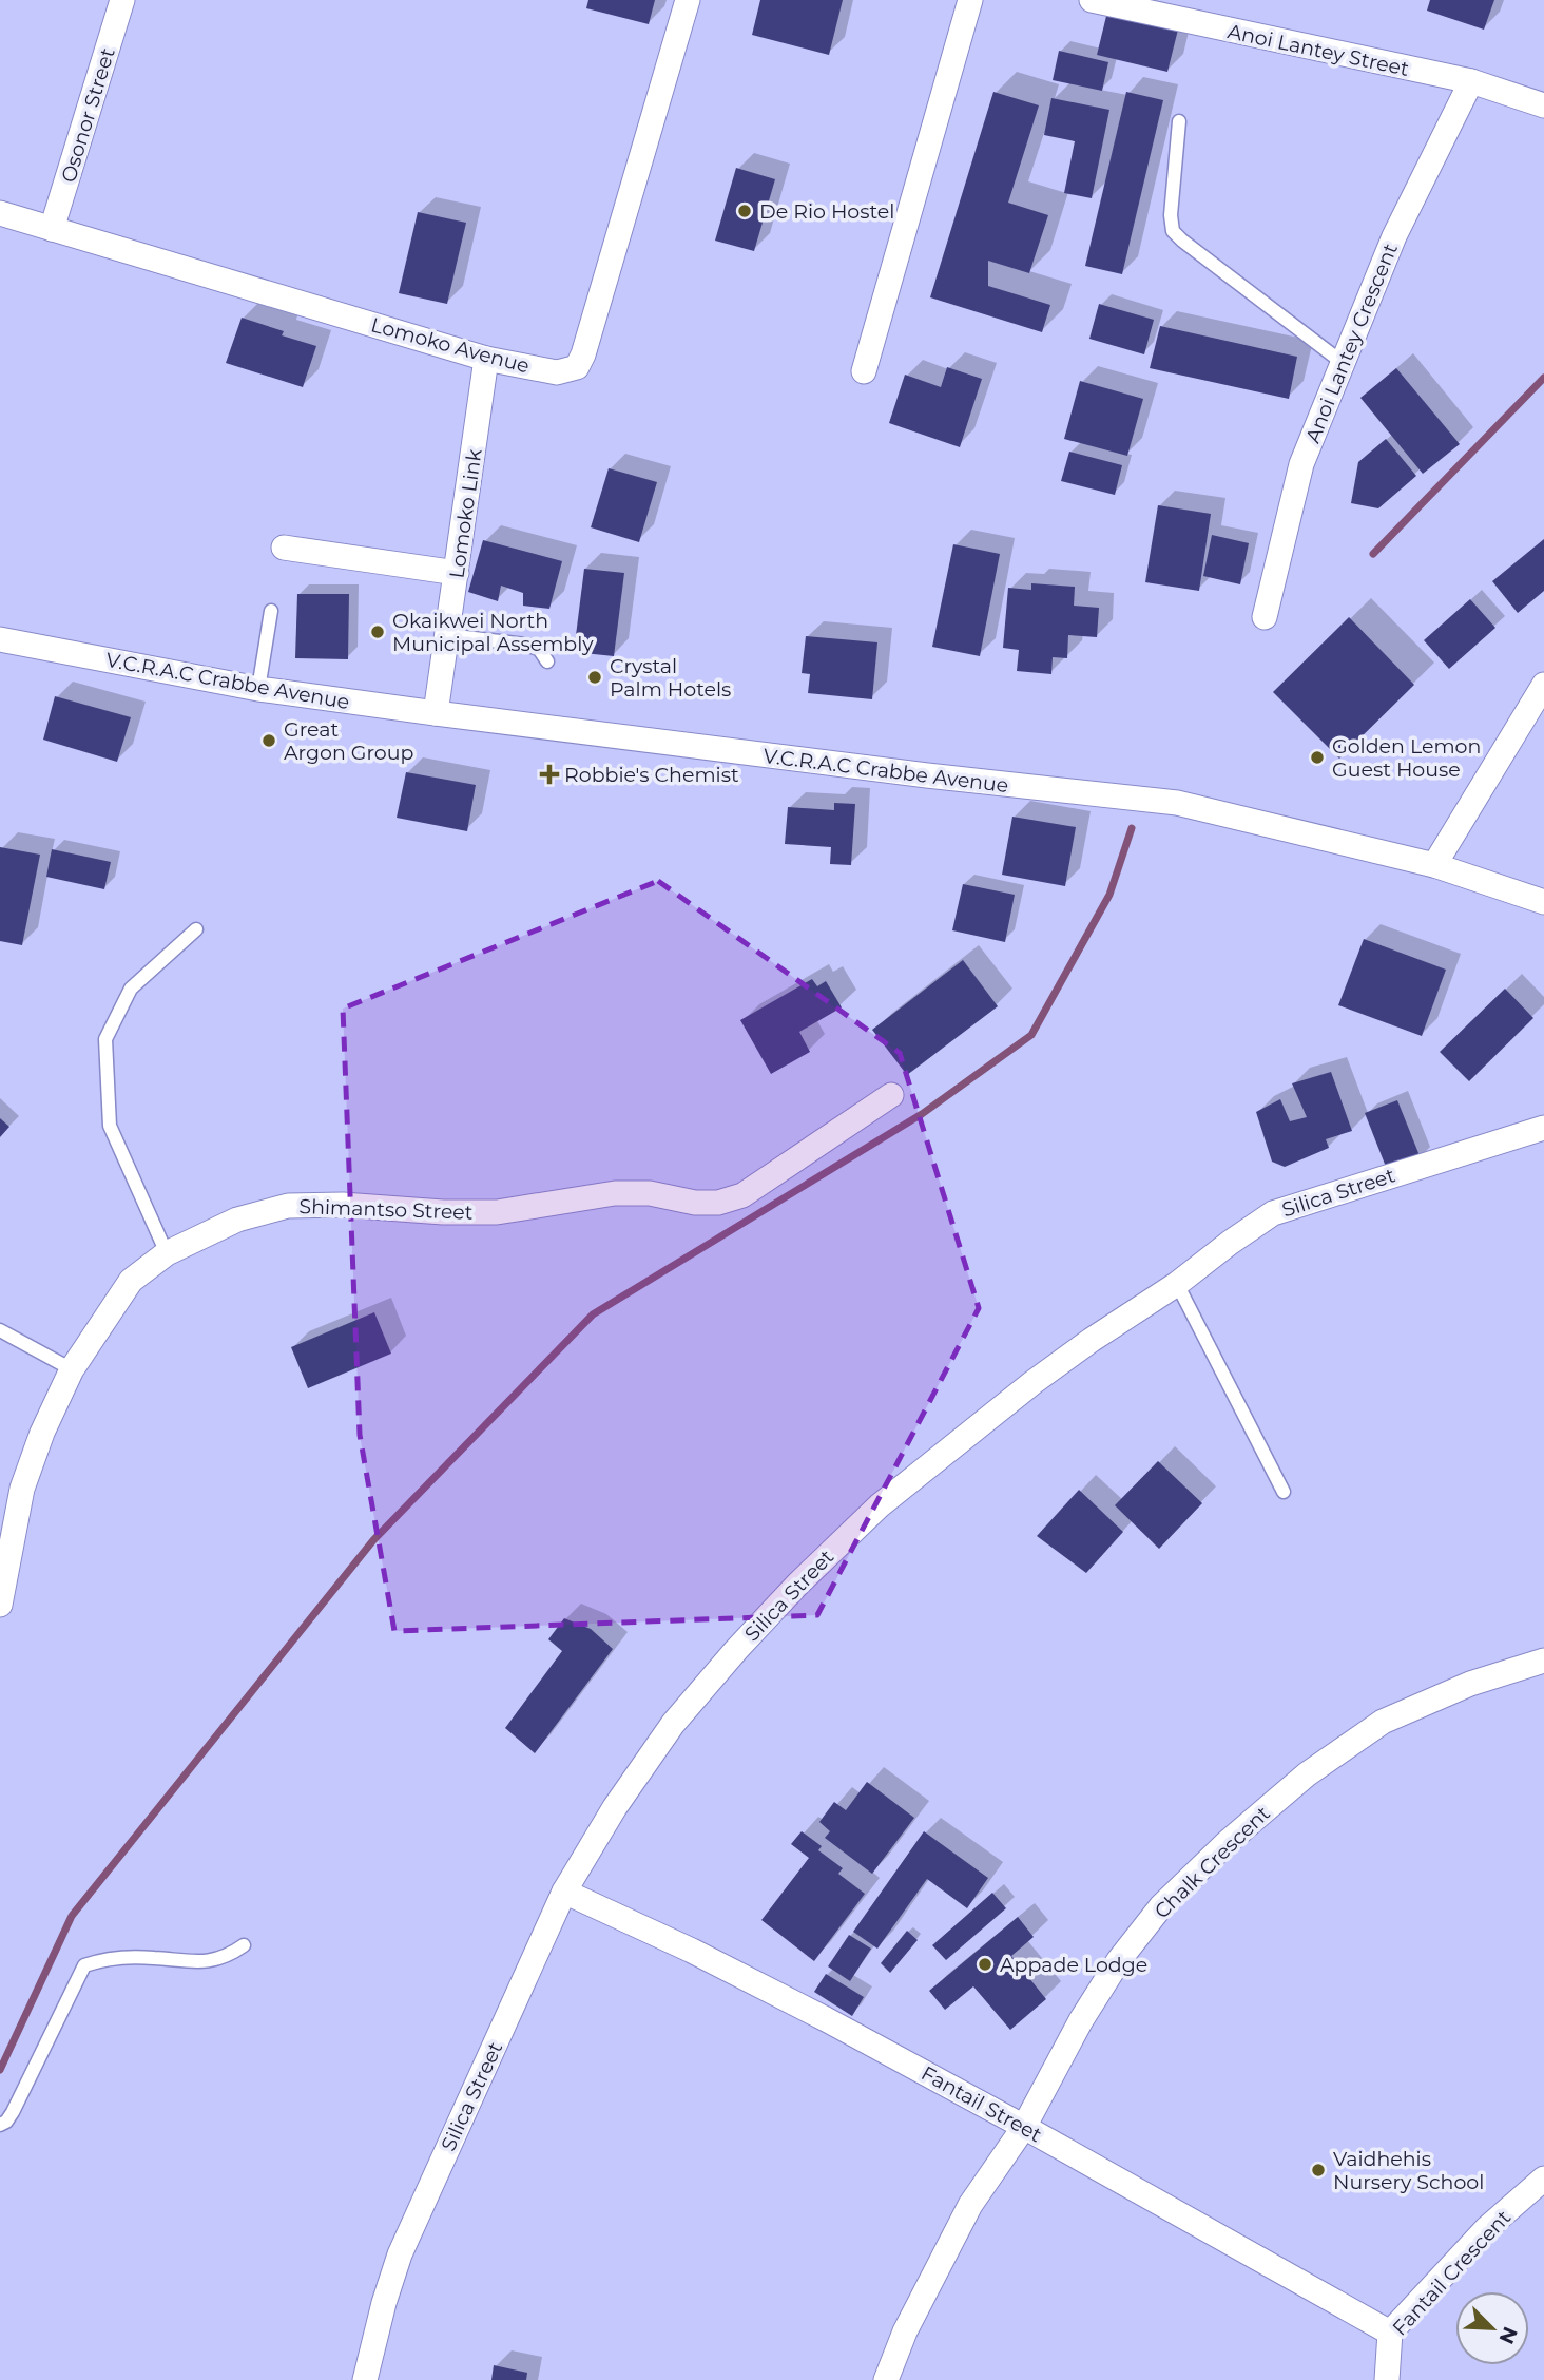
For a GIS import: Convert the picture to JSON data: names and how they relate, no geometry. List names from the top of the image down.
{
  "streets": {
    "street": [
      "Anoi Lantey Street",
      "Osonor Street",
      "Anoi Lantey Crescent",
      "Lomoko Avenue",
      "Lomoko Link",
      "V.C.R.A.C Crabbe Avenue",
      "Silica Street",
      "Shimantso Street",
      "Chalk Crescent",
      "Fantail Street",
      "Fantail Crescent"
    ]
  },
  "crossings": [
    ["Anoi Lantey Street", "Anoi Lantey Crescent"],
    ["Osonor Street", "Lomoko Avenue"],
    ["Lomoko Avenue", "Lomoko Link"],
    ["Lomoko Link", "V.C.R.A.C Crabbe Avenue"],
    ["Silica Street", "Fantail Street"],
    ["Chalk Crescent", "Fantail Street"],
    ["Fantail Street", "Fantail Crescent"]
  ],
  "places": {
    "other": [
      "De Rio Hostel",
      "Okaikwei North Municipal Assembly",
      "Crystal Palm Hotels",
      "Great Argon Group",
      "Golden Lemon Guest House",
      "Appade Lodge",
      "Vaidhehis Nursery School"
    ],
    "health": ["Robbie's Chemist"]
  },
  "north": "bottom right"
}
